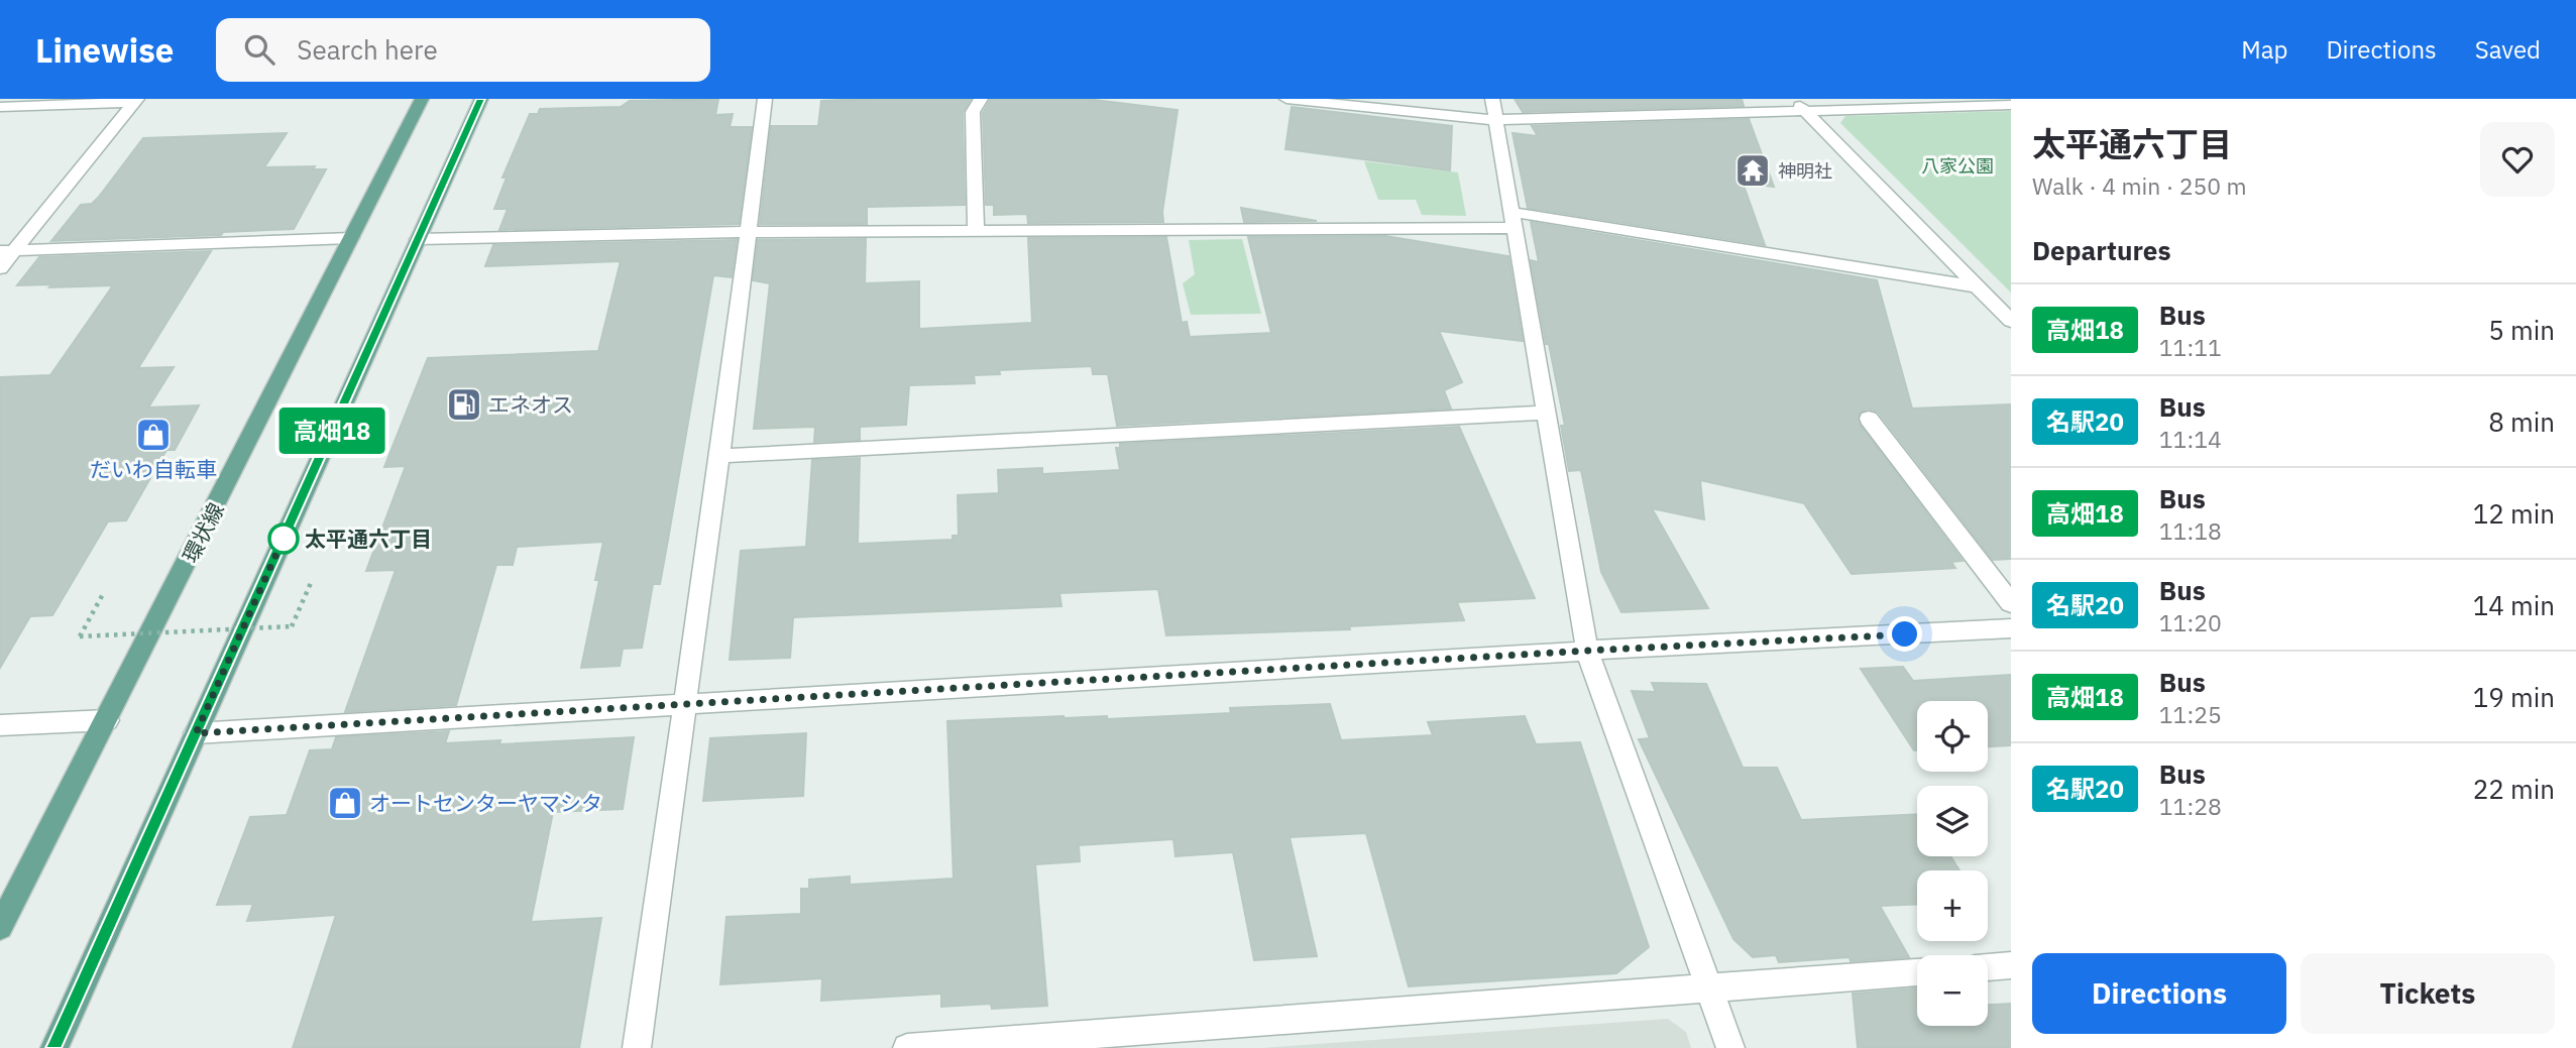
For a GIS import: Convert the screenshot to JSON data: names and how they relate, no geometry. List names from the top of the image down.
{
  "streets": {
    "main road": ["環状線"]
  },
  "parks": ["八家公園"],
  "places": {
    "temple": ["神明社"],
    "fuel station": ["エネオス"],
    "shop": ["だいわ自転車", "オートセンターヤマシタ"],
    "other": ["太平通六丁目"]
  },
  "lines": ["bus line 高畑18"],
  "page": {
    "header": "Linewise",
    "search": "Search here",
    "nav": ["Map", "Directions", "Saved"],
    "on_map": "高畑18",
    "heading": [
      ["太平通六丁目", "Walk · 4 min · 250 m"],
      "Departures"
    ],
    "list": [
      {
        "mark": "高畑18",
        "name": "Bus",
        "note": "11:11",
        "value": "5 min"
      },
      {
        "mark": "名駅20",
        "name": "Bus",
        "note": "11:14",
        "value": "8 min"
      },
      {
        "mark": "高畑18",
        "name": "Bus",
        "note": "11:18",
        "value": "12 min"
      },
      {
        "mark": "名駅20",
        "name": "Bus",
        "note": "11:20",
        "value": "14 min"
      },
      {
        "mark": "高畑18",
        "name": "Bus",
        "note": "11:25",
        "value": "19 min"
      },
      {
        "mark": "名駅20",
        "name": "Bus",
        "note": "11:28",
        "value": "22 min"
      }
    ],
    "map_buttons": ["+", "−"],
    "buttons": ["Directions", "Tickets"]
  }
}
